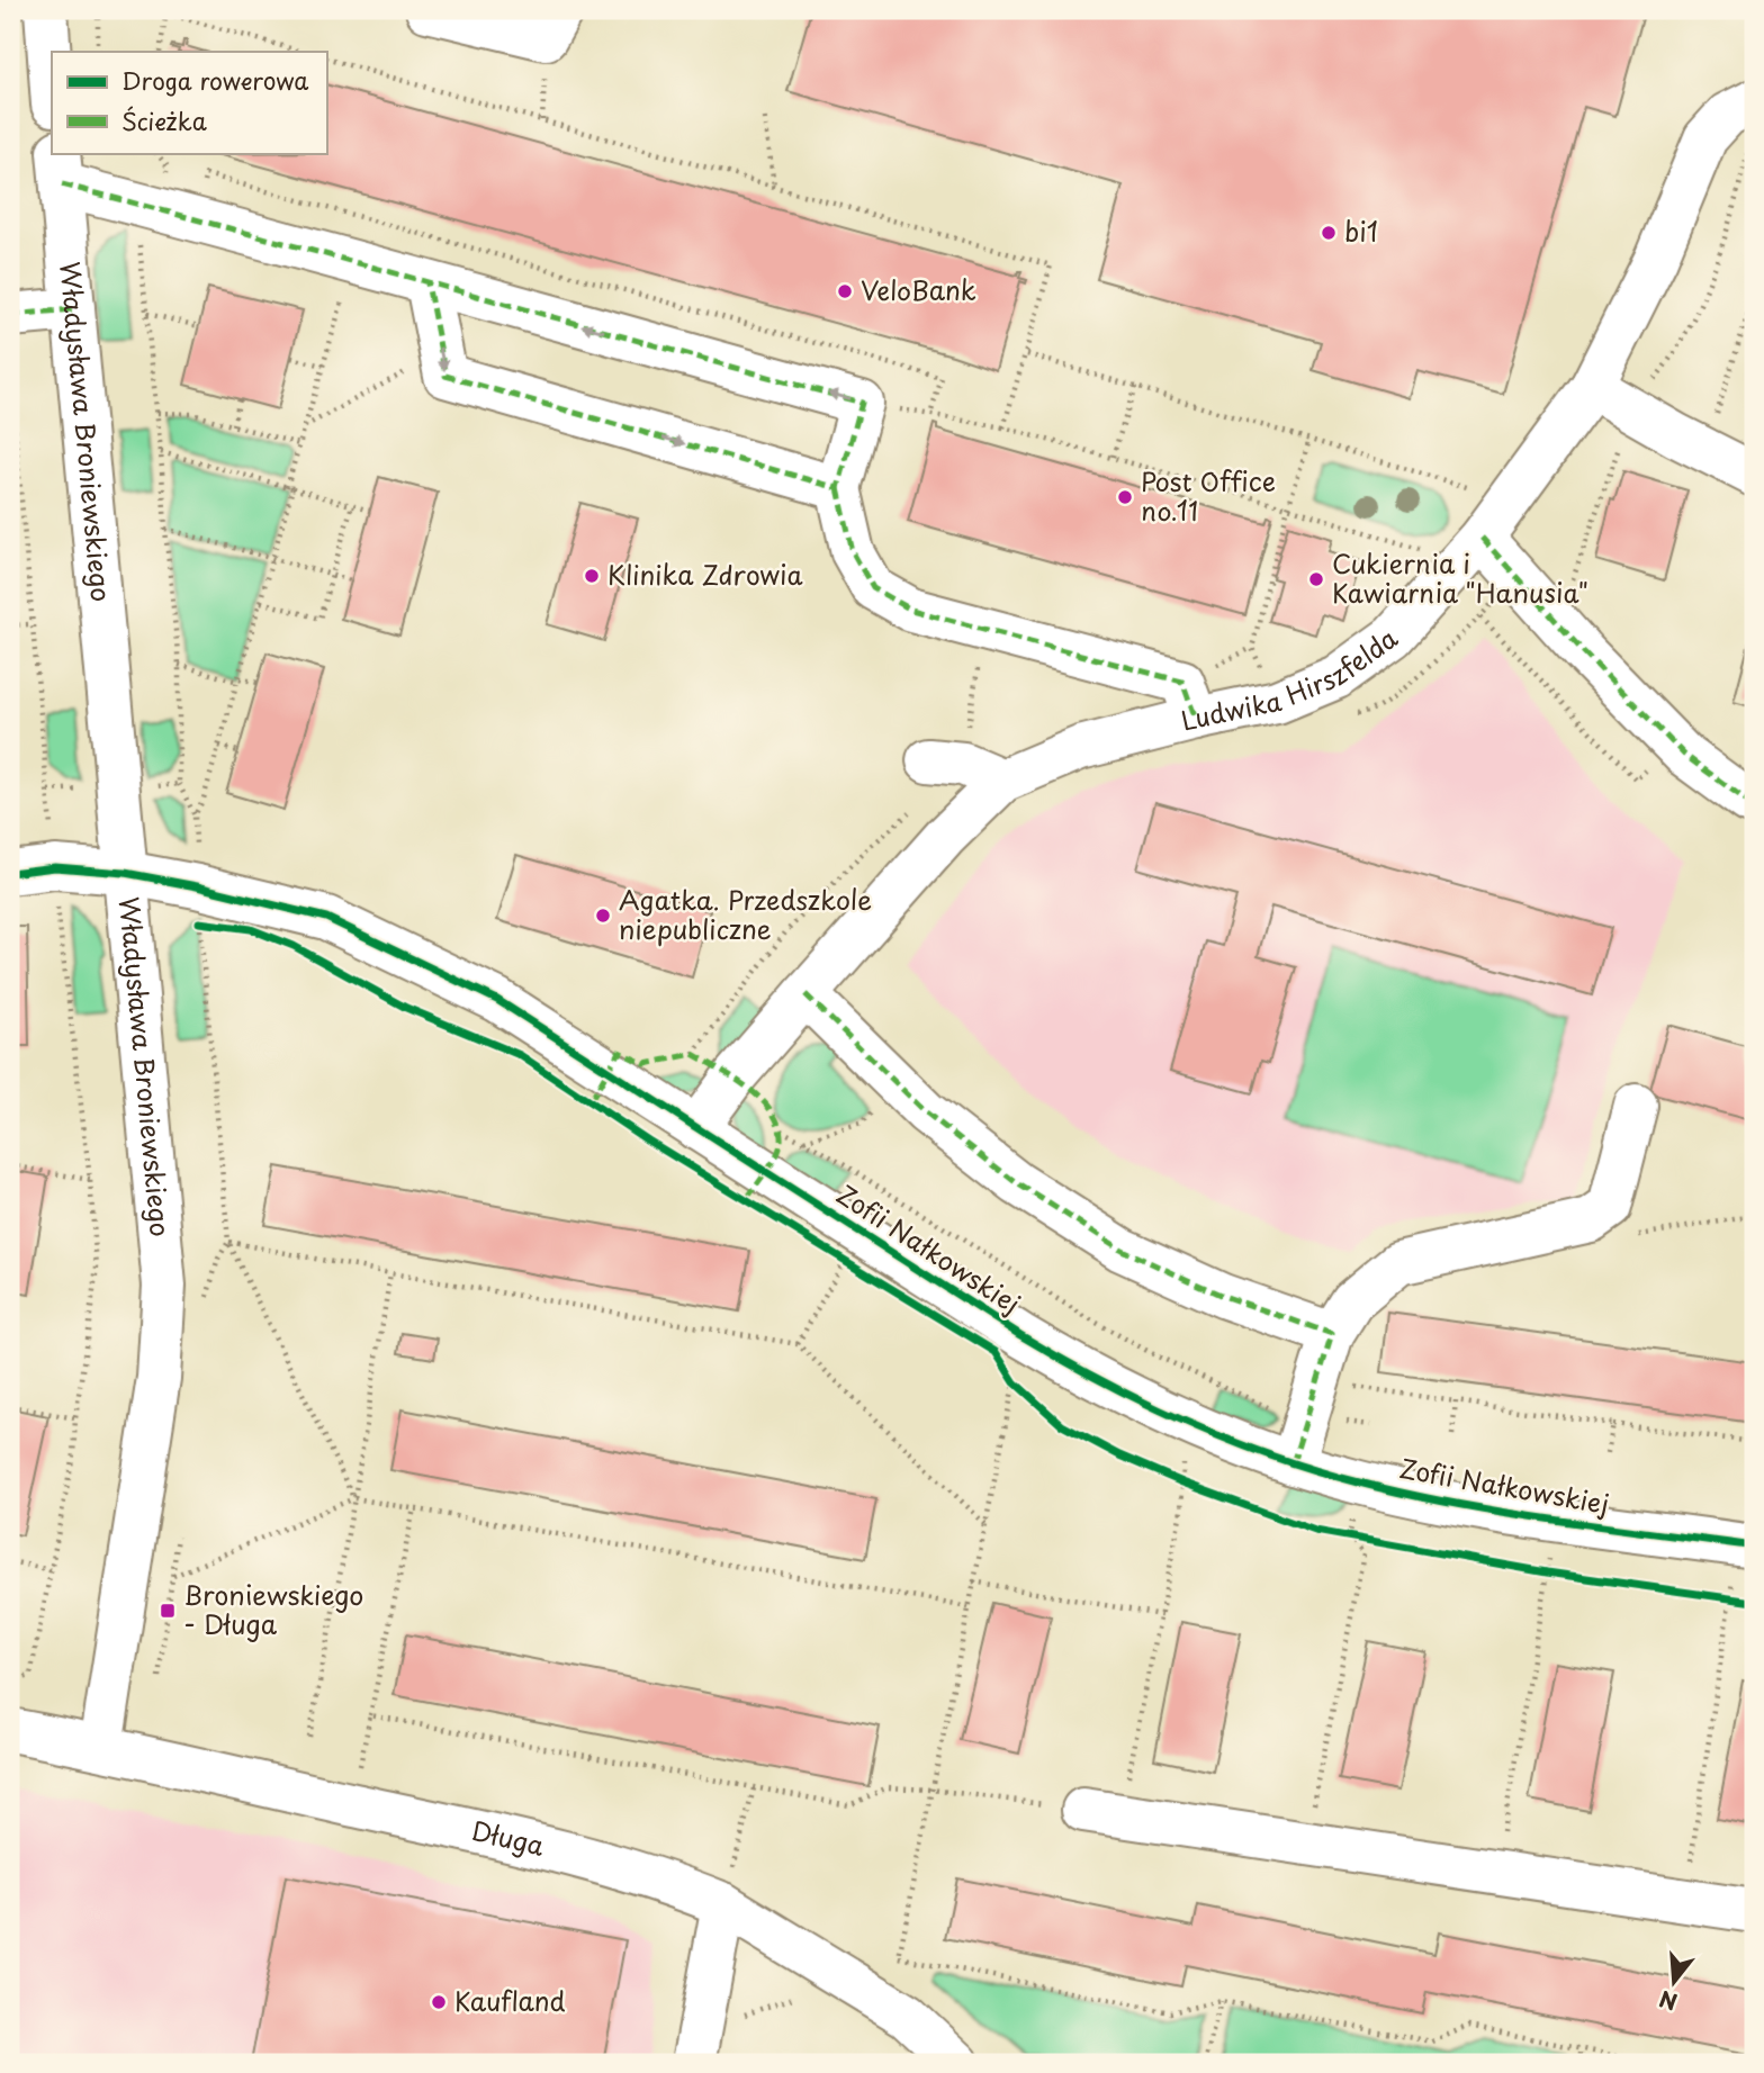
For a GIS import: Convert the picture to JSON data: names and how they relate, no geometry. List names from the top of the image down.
{
  "streets": {
    "street": [
      "Władysława Broniewskiego",
      "Ludwika Hirszfelda",
      "Zofii Nałkowskiej",
      "Długa"
    ]
  },
  "crossings": [
    ["Władysława Broniewskiego", "Zofii Nałkowskiej"],
    ["Władysława Broniewskiego", "Długa"],
    ["Ludwika Hirszfelda", "Zofii Nałkowskiej"]
  ],
  "places": {
    "other": [
      "bi1",
      "VeloBank",
      "Post Office no.11",
      "Klinika Zdrowia",
      "Cukiernia i Kawiarnia \"Hanusia\"",
      "Agatka. Przedszkole niepubliczne",
      "Kaufland"
    ],
    "transit": ["Broniewskiego - Długa"]
  },
  "legend": ["Droga rowerowa", "Ścieżka"],
  "north": "bottom"
}
